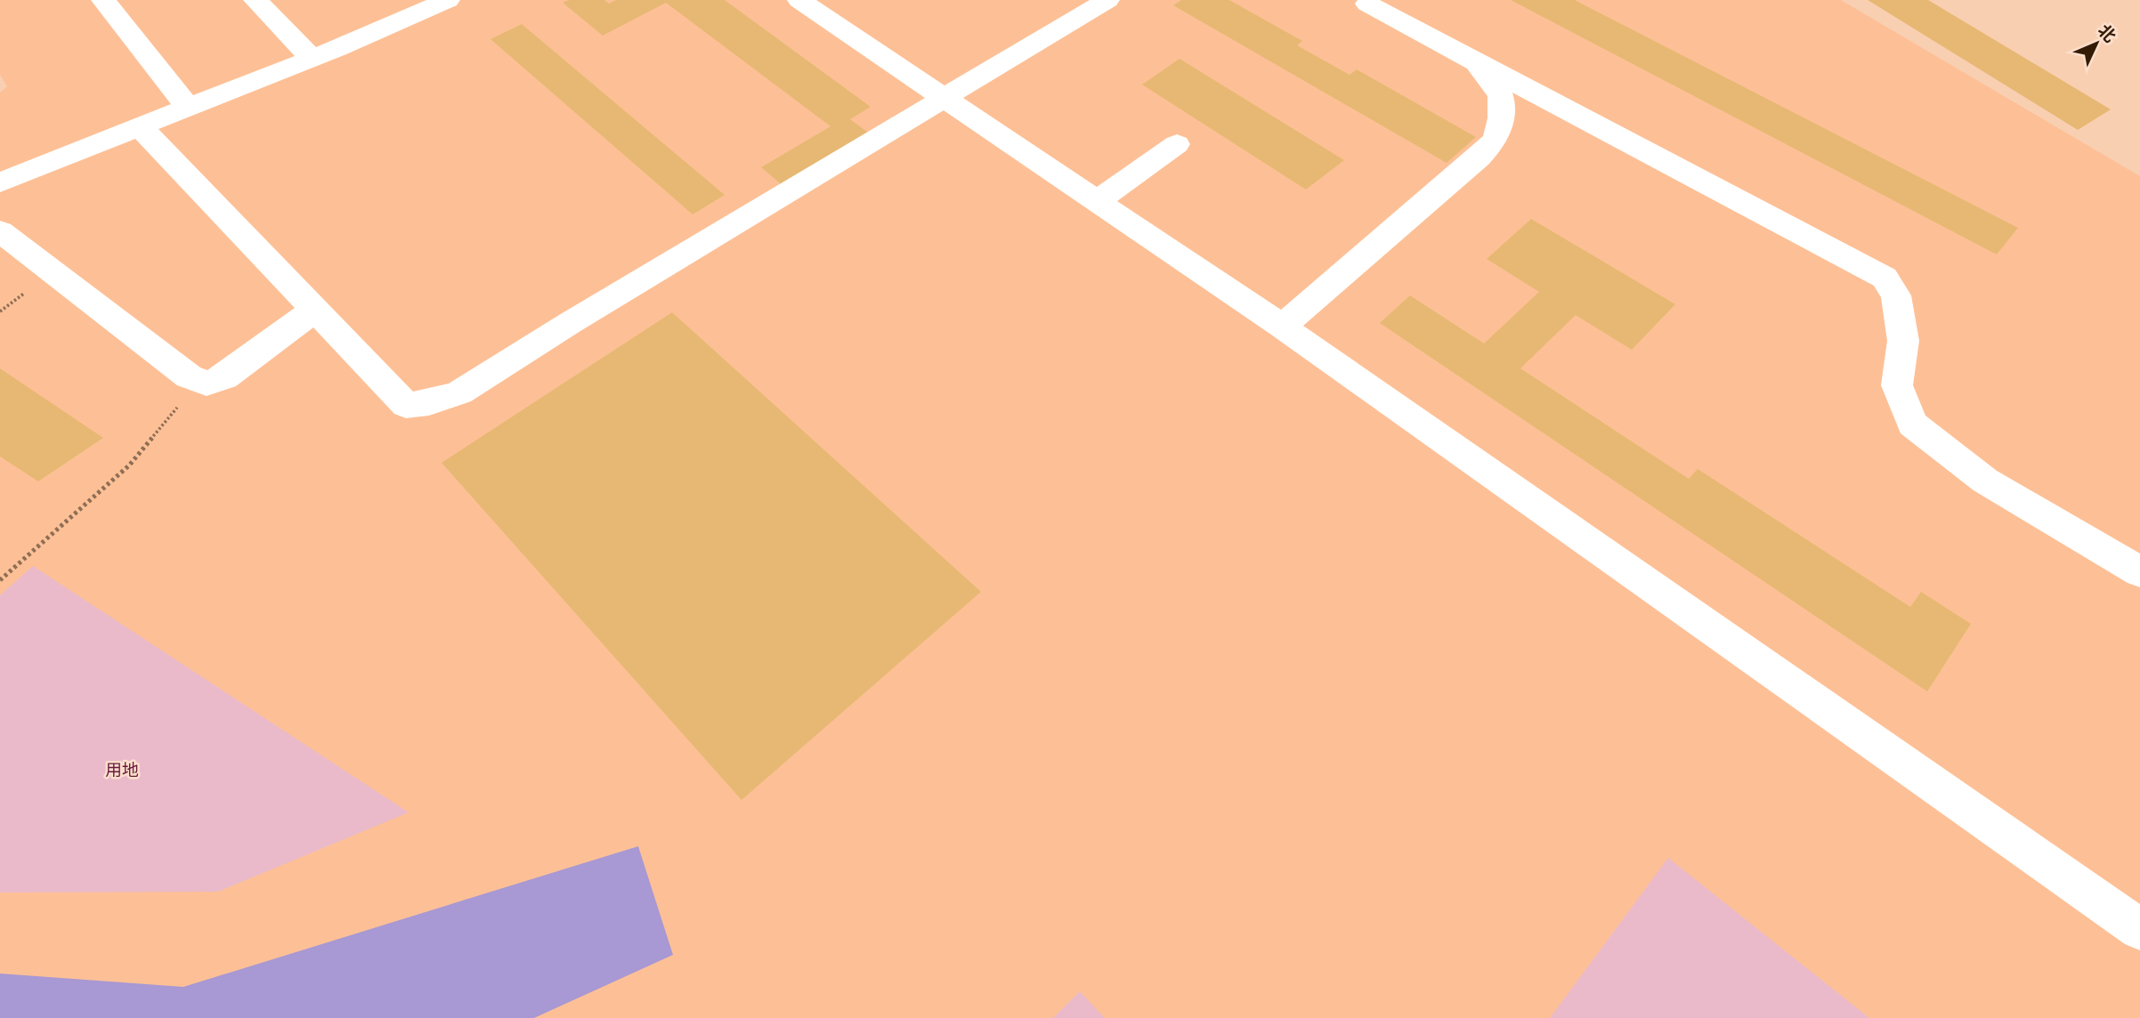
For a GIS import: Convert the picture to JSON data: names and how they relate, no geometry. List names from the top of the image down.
{
  "parks": ["用地"],
  "north": "top right"
}
